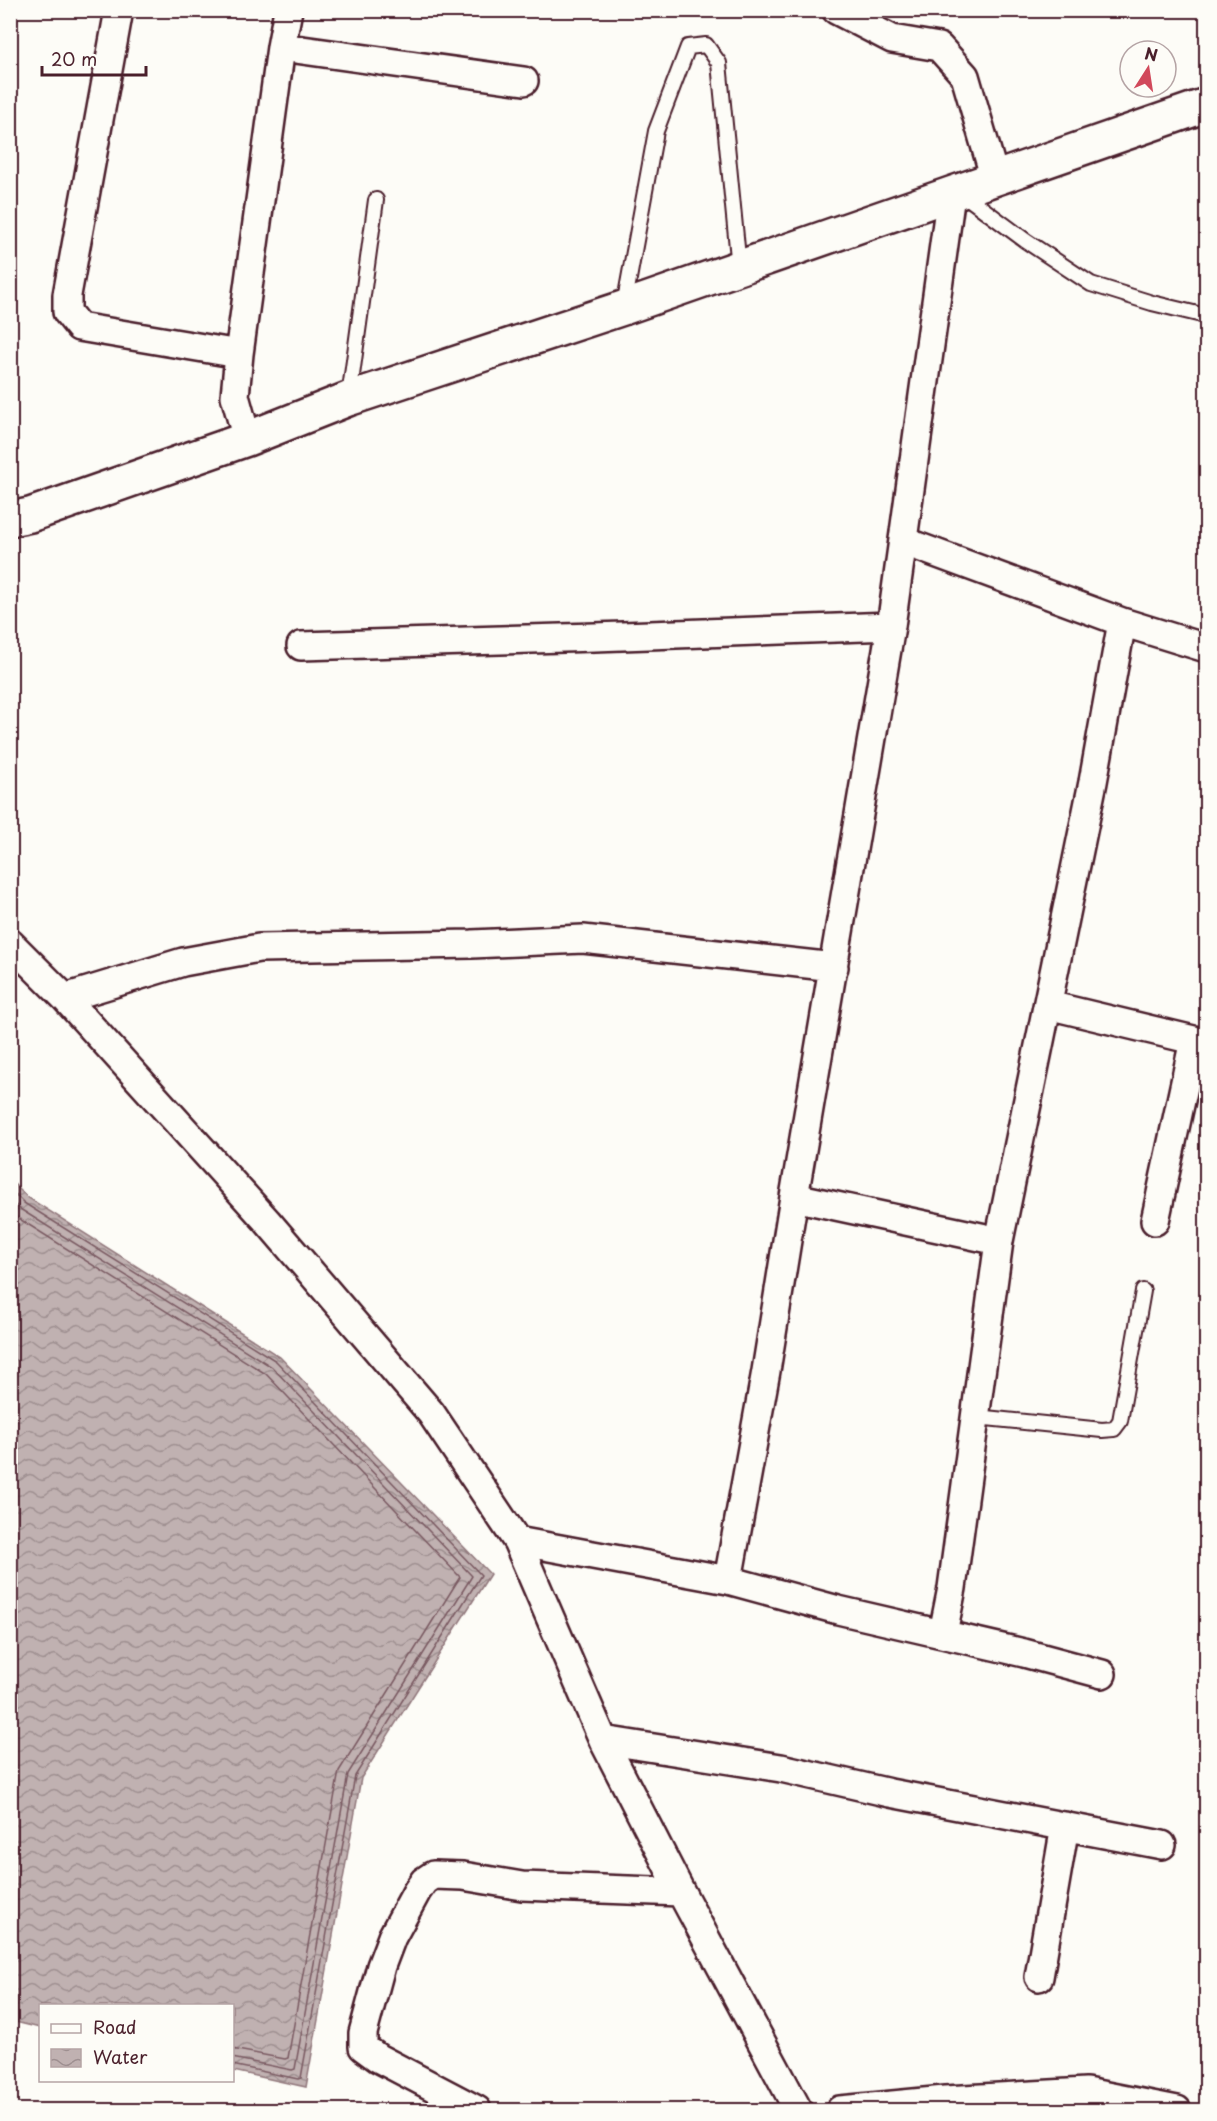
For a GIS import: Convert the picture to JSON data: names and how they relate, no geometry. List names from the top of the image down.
{
  "legend": ["Road", "Water"],
  "scale_bar": "20 m",
  "north": "top"
}
